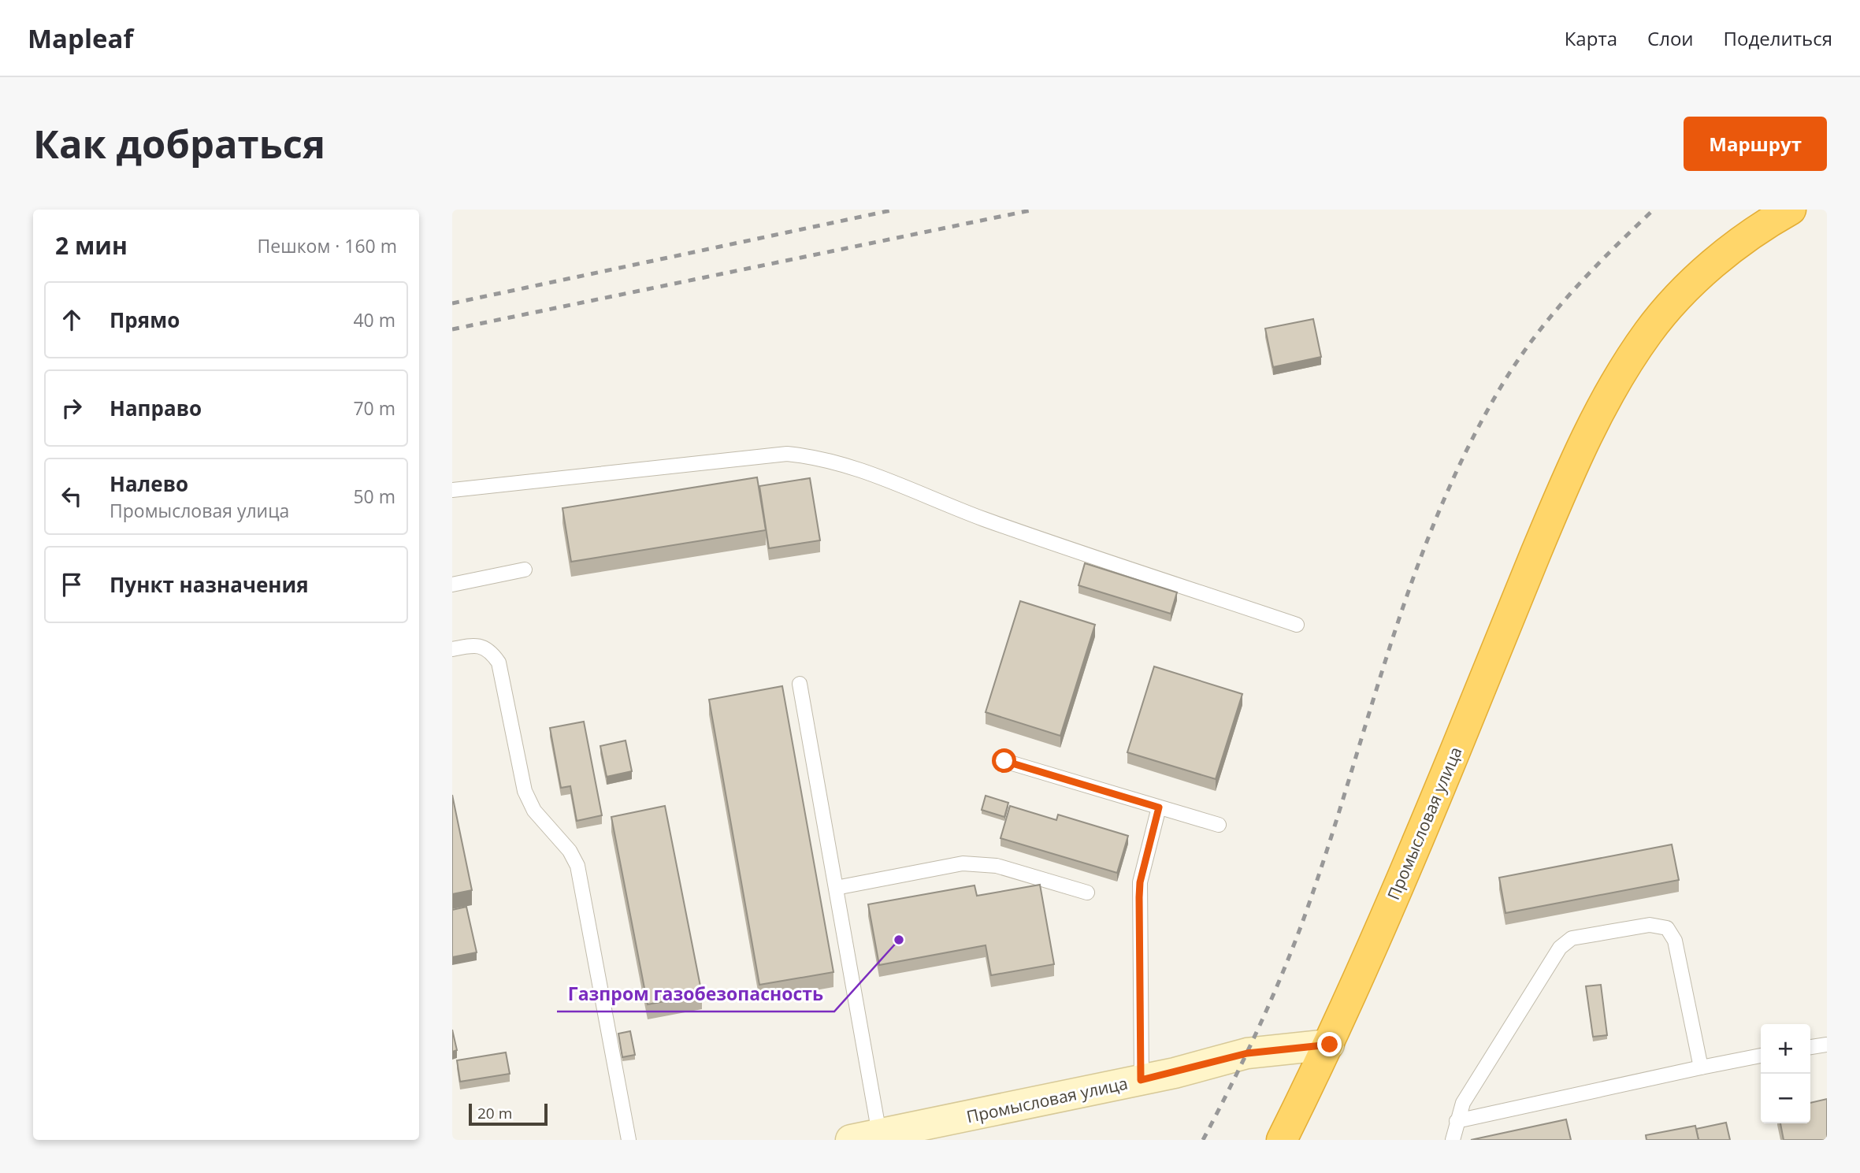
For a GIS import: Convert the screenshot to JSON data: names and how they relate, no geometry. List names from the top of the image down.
{
  "streets": {
    "highway": ["Промысловая улица"]
  },
  "places": ["Газпром газобезопасность"],
  "scale_bar": "20 m",
  "page": {
    "header": "Mapleaf",
    "nav": ["Карта", "Слои", "Поделиться"],
    "buttons": "Маршрут",
    "title": "Как добраться",
    "heading": ["2 мин", "Пешком · 160 m"],
    "list": [
      ["Прямо", "40 m"],
      ["Направо", "70 m"],
      ["Налево", "Промысловая улица", "50 m"],
      "Пункт назначения"
    ],
    "map_buttons": ["+", "−"],
    "scale": "20 m"
  }
}
